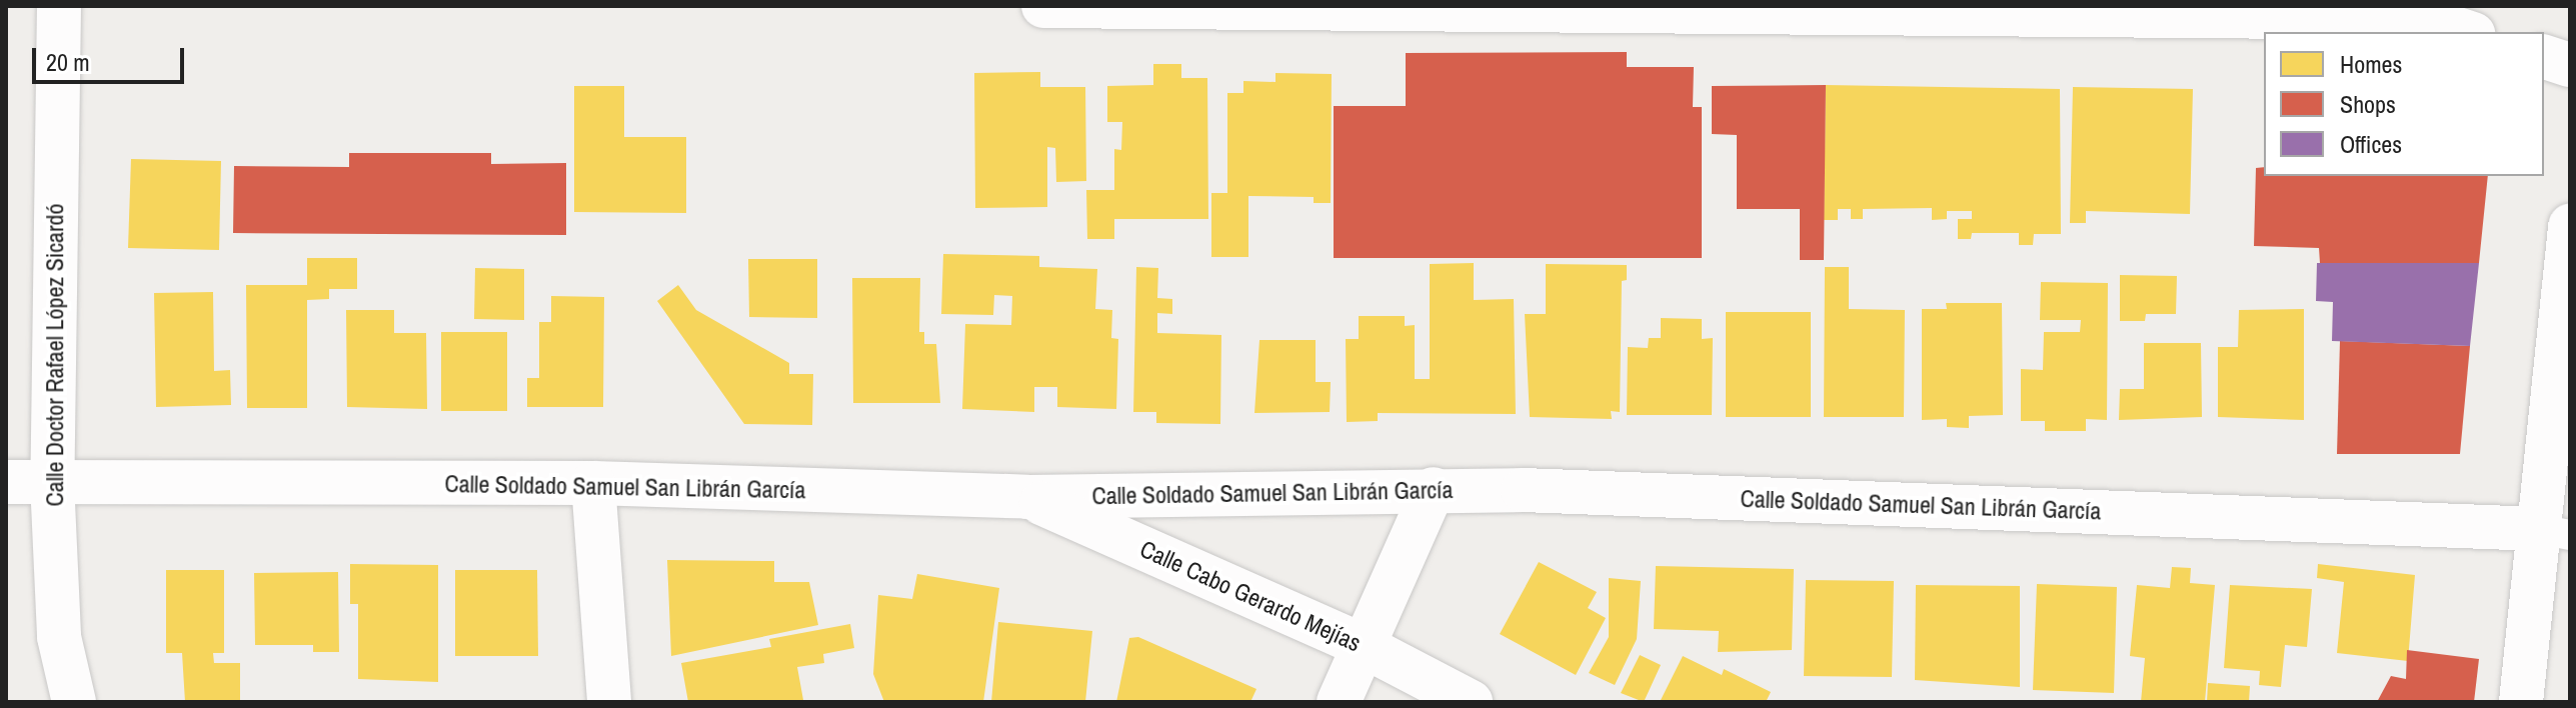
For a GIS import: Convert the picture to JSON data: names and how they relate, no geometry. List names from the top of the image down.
{
  "streets": {
    "street": ["Calle Doctor Rafael López Sicardó", "Calle Soldado Samuel San Librán García", "Calle Cabo Gerardo Mejías"]
  },
  "crossings": [
    ["Calle Doctor Rafael López Sicardó", "Calle Soldado Samuel San Librán García"],
    ["Calle Soldado Samuel San Librán García", "Calle Cabo Gerardo Mejías"]
  ],
  "legend": ["Homes", "Shops", "Offices"],
  "scale_bar": "20 m"
}
